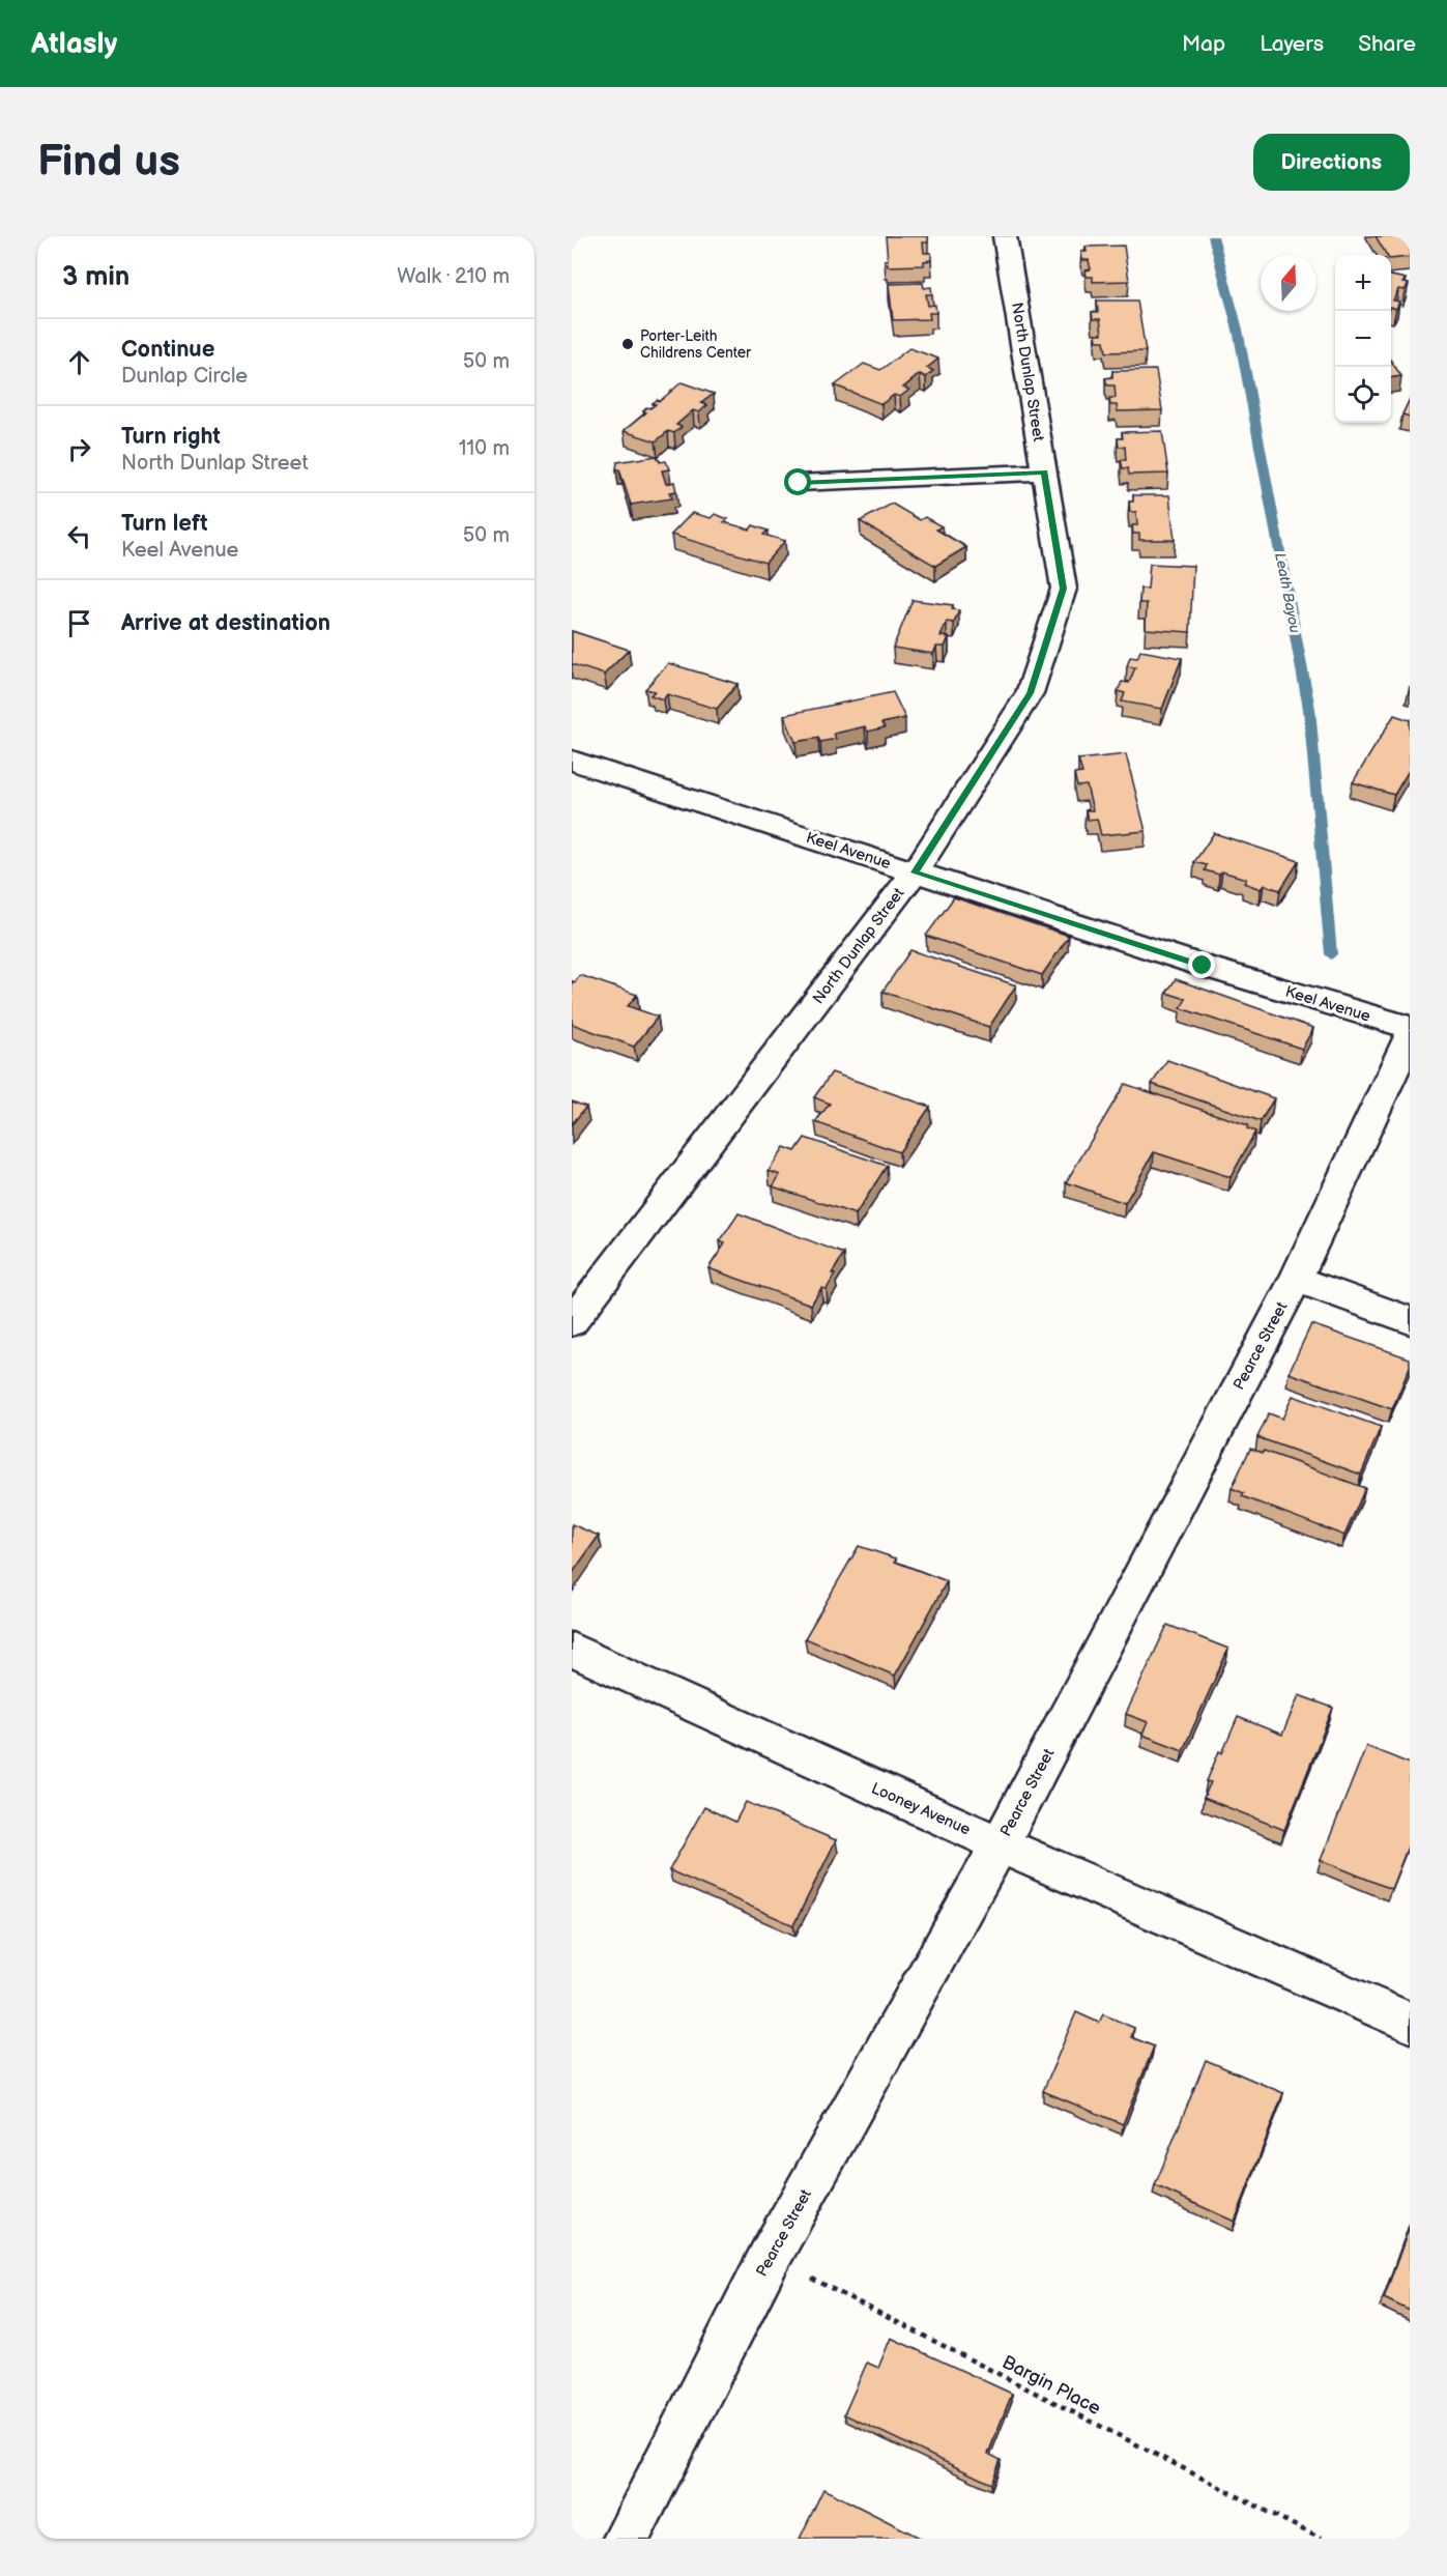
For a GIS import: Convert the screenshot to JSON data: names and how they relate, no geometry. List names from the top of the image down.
{
  "streets": {
    "street": [
      "North Dunlap Street",
      "Keel Avenue",
      "Pearce Street",
      "Looney Avenue"
    ],
    "path": ["Bargin Place"]
  },
  "crossings": [
    ["North Dunlap Street", "Keel Avenue"],
    ["Pearce Street", "Looney Avenue"],
    ["Pearce Street", "Bargin Place"]
  ],
  "water": ["Leath Bayou"],
  "places": ["Porter-Leith Childrens Center"],
  "north": "top",
  "page": {
    "header": "Atlasly",
    "nav": ["Map", "Layers", "Share"],
    "buttons": "Directions",
    "title": "Find us",
    "heading": ["3 min", "Walk · 210 m"],
    "map_buttons": ["+", "−"],
    "list": [
      ["Continue", "Dunlap Circle", "50 m"],
      ["Turn right", "North Dunlap Street", "110 m"],
      ["Turn left", "Keel Avenue", "50 m"],
      "Arrive at destination"
    ]
  }
}
